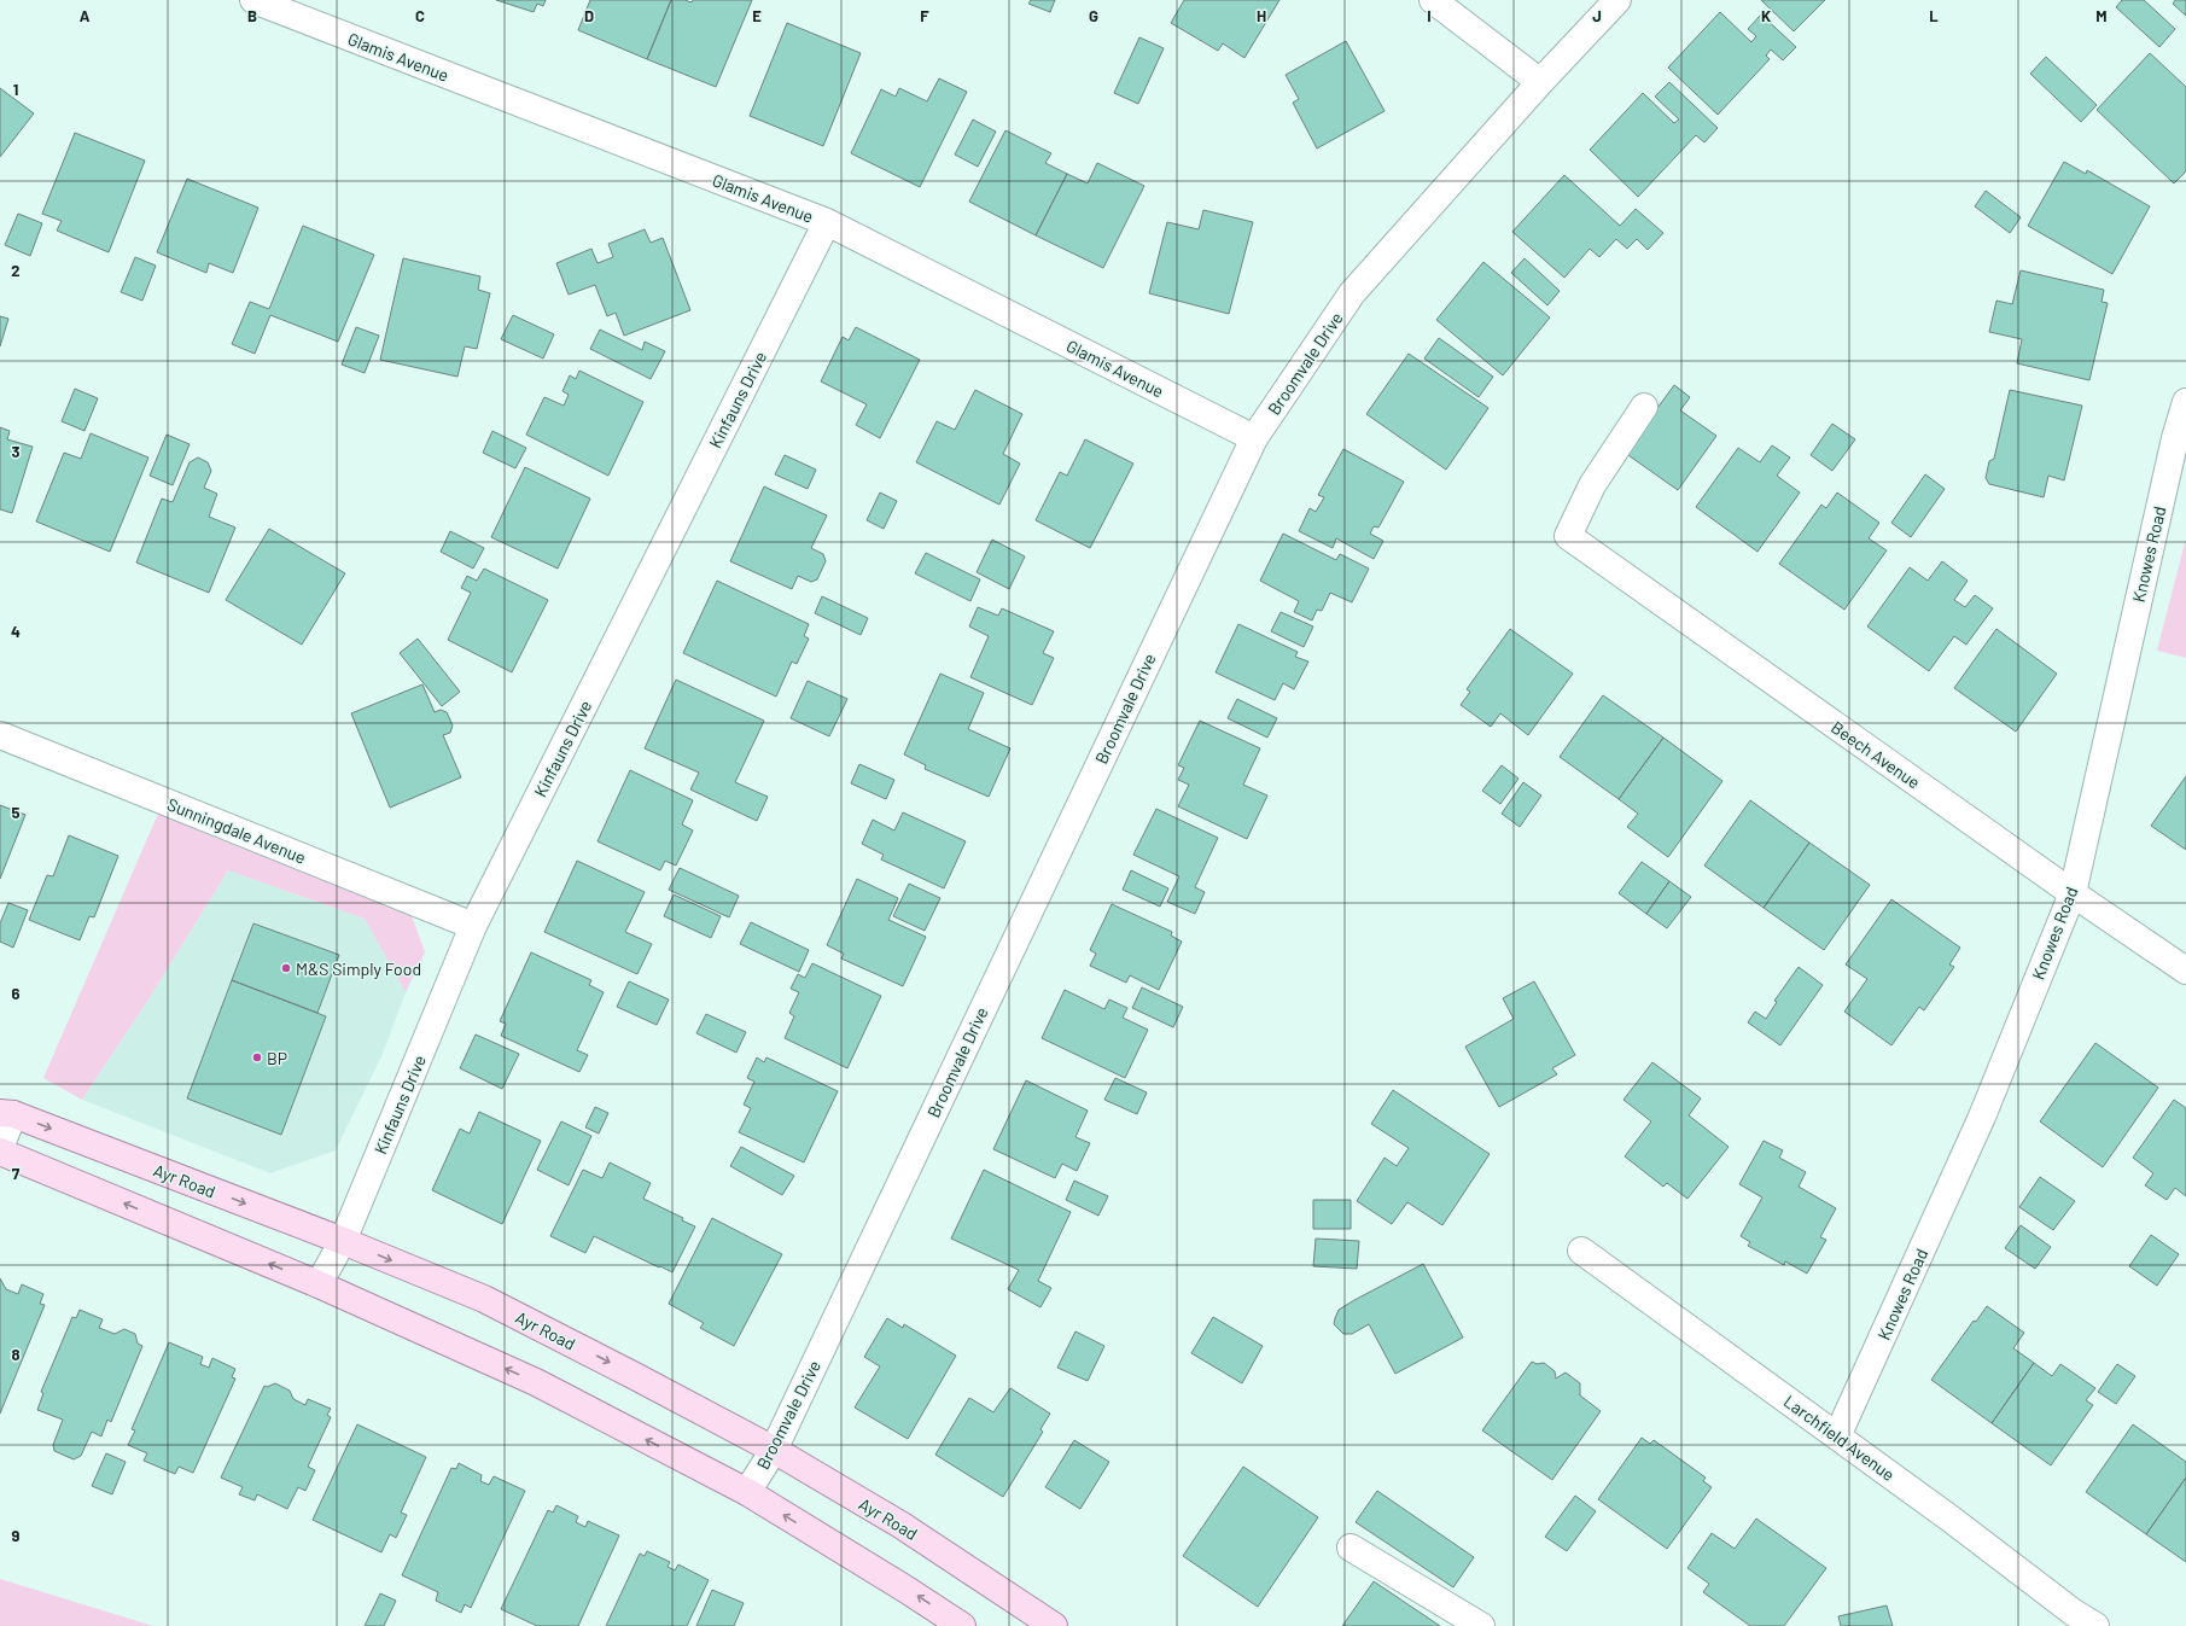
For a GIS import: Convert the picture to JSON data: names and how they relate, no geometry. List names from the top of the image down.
{
  "streets": {
    "main road": ["Ayr Road"],
    "street": [
      "Glamis Avenue",
      "Broomvale Drive",
      "Kinfauns Drive",
      "Knowes Road",
      "Beech Avenue",
      "Sunningdale Avenue",
      "Larchfield Avenue"
    ]
  },
  "crossings": [
    ["Glamis Avenue", "Broomvale Drive"],
    ["Glamis Avenue", "Kinfauns Drive"],
    ["Broomvale Drive", "Ayr Road"],
    ["Kinfauns Drive", "Sunningdale Avenue"],
    ["Kinfauns Drive", "Ayr Road"],
    ["Knowes Road", "Beech Avenue"],
    ["Knowes Road", "Larchfield Avenue"]
  ],
  "places": ["M&S Simply Food", "BP"],
  "grid": {
    "columns": [
      "A",
      "B",
      "C",
      "D",
      "E",
      "F",
      "G",
      "H",
      "I",
      "J",
      "K",
      "L",
      "M"
    ],
    "rows": [
      "1",
      "2",
      "3",
      "4",
      "5",
      "6",
      "7",
      "8",
      "9"
    ]
  }
}
